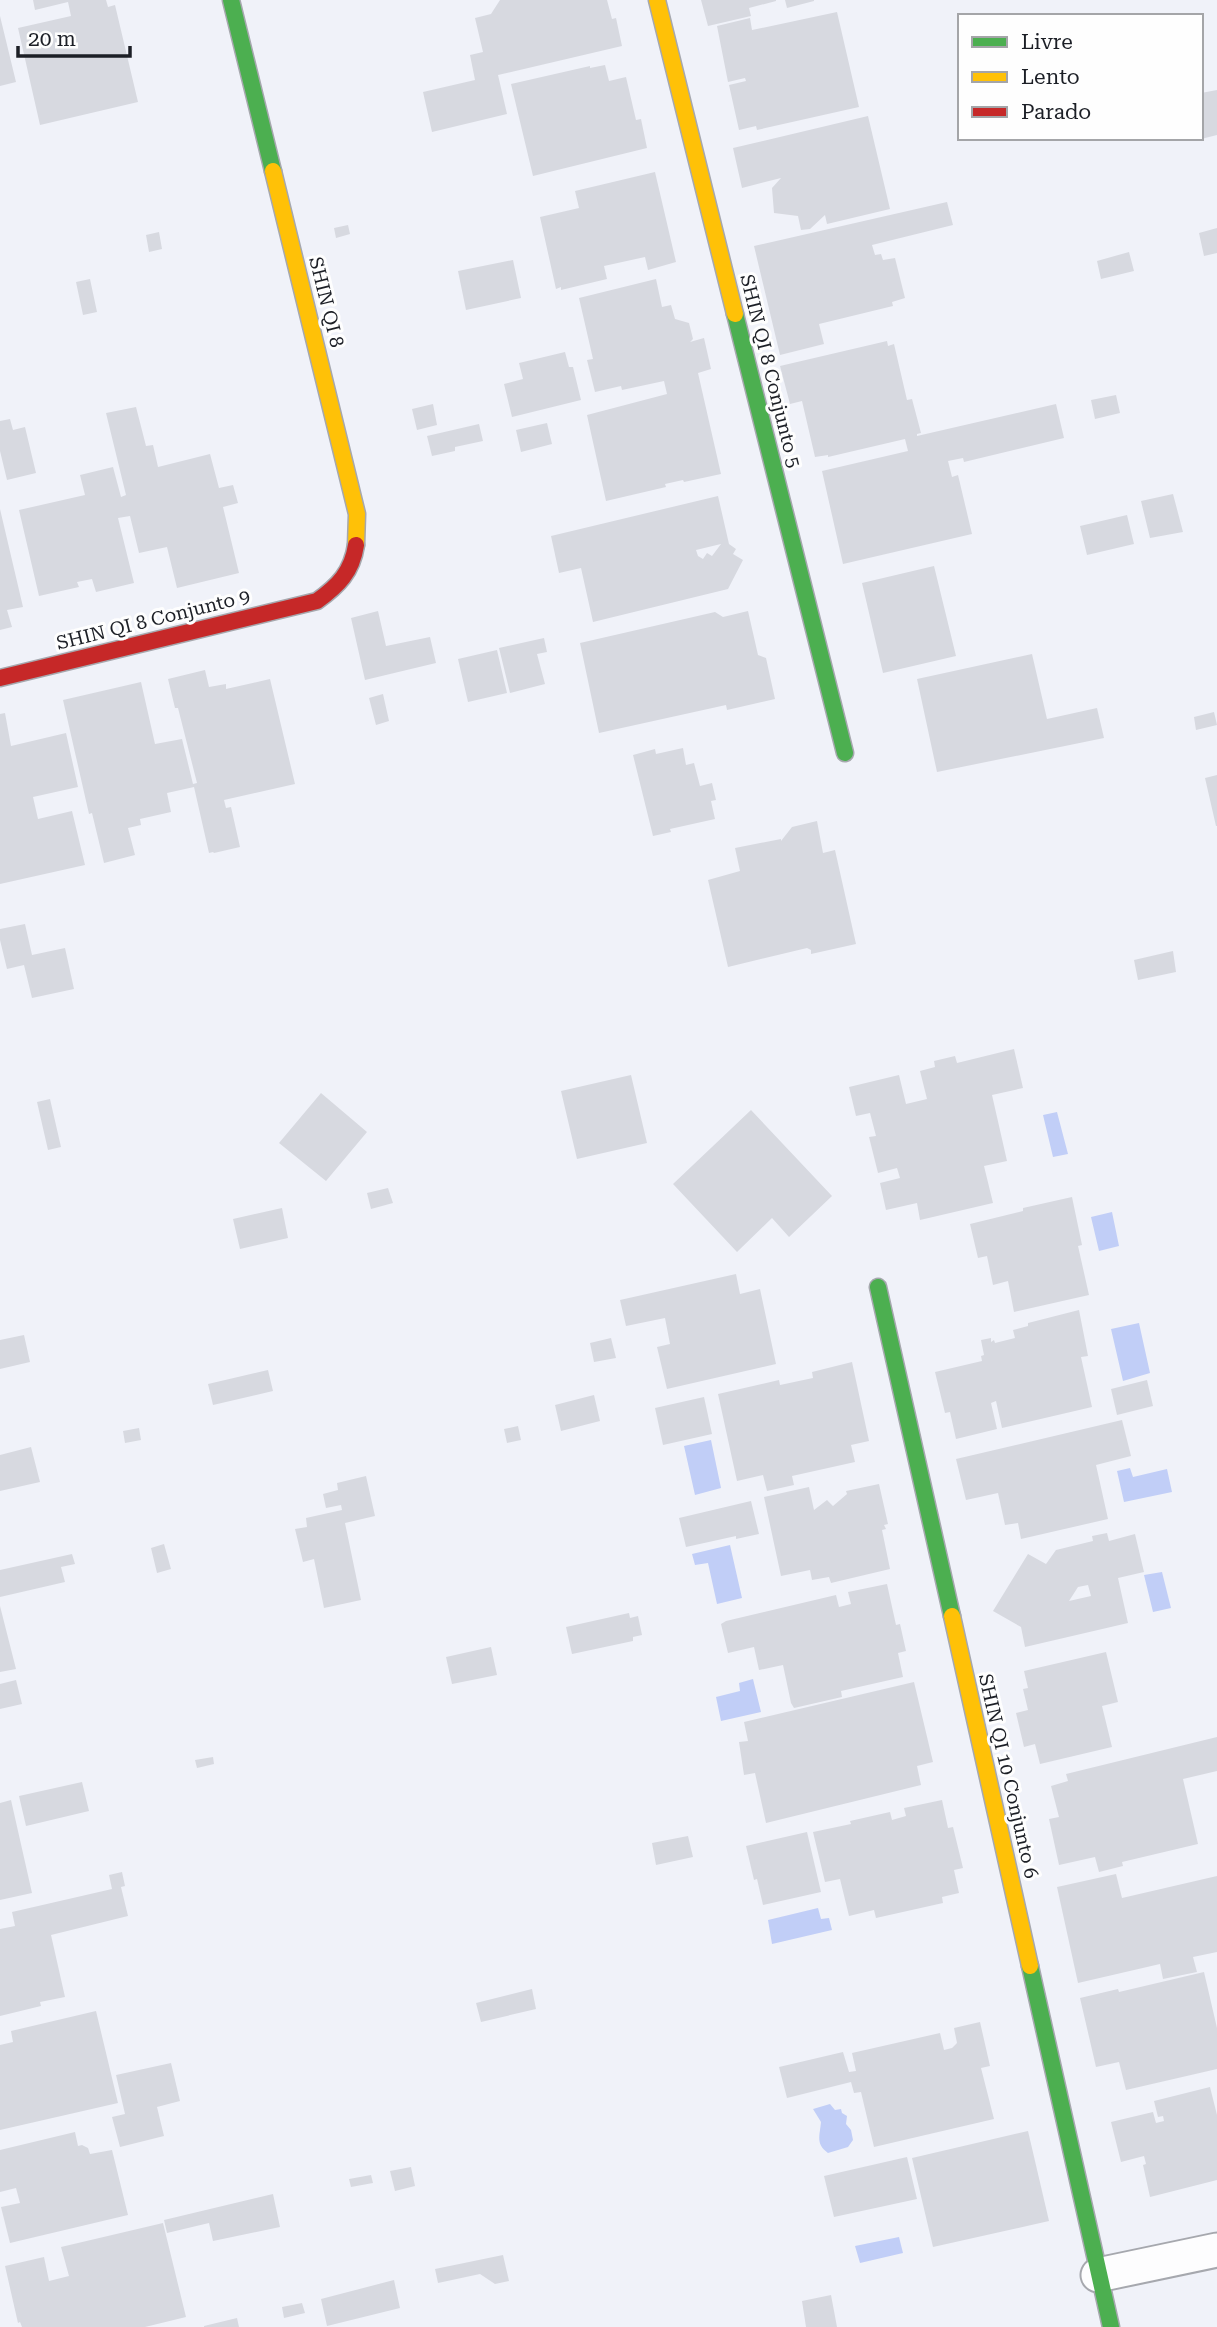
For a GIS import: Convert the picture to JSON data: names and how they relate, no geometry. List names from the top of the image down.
{
  "streets": {
    "street": [
      "SHIN QI 8",
      "SHIN QI 8 Conjunto 5",
      "SHIN QI 8 Conjunto 9",
      "SHIN QI 10 Conjunto 6"
    ]
  },
  "crossings": [
    ["SHIN QI 8", "SHIN QI 8 Conjunto 9"]
  ],
  "legend": ["Livre", "Lento", "Parado"],
  "scale_bar": "20 m"
}
